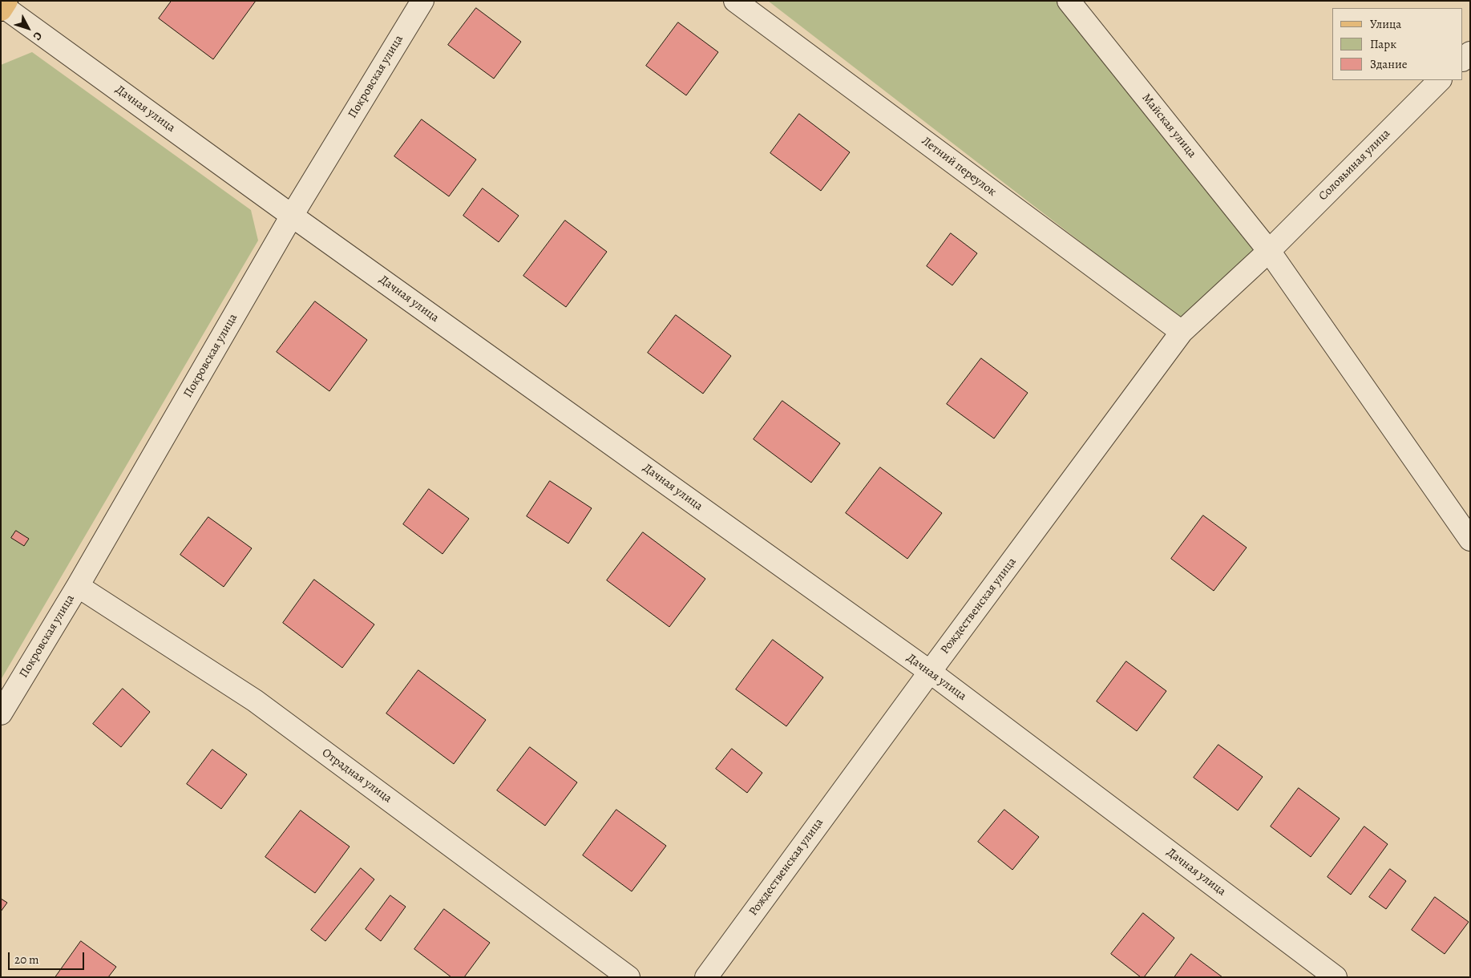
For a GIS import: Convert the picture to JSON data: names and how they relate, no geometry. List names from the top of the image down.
{
  "streets": {
    "street": [
      "Покровская улица",
      "Дачная улица",
      "Майская улица",
      "Соловьиная улица",
      "Летний переулок",
      "Рождественская улица",
      "Отрадная улица"
    ]
  },
  "crossings": [
    ["Покровская улица", "Дачная улица"],
    ["Покровская улица", "Отрадная улица"],
    ["Дачная улица", "Рождественская улица"],
    ["Майская улица", "Соловьиная улица"],
    ["Майская улица", "Рождественская улица"],
    ["Соловьиная улица", "Рождественская улица"],
    ["Летний переулок", "Рождественская улица"]
  ],
  "legend": ["Улица", "Парк", "Здание"],
  "scale_bar": "20 m",
  "north": "bottom right"
}
